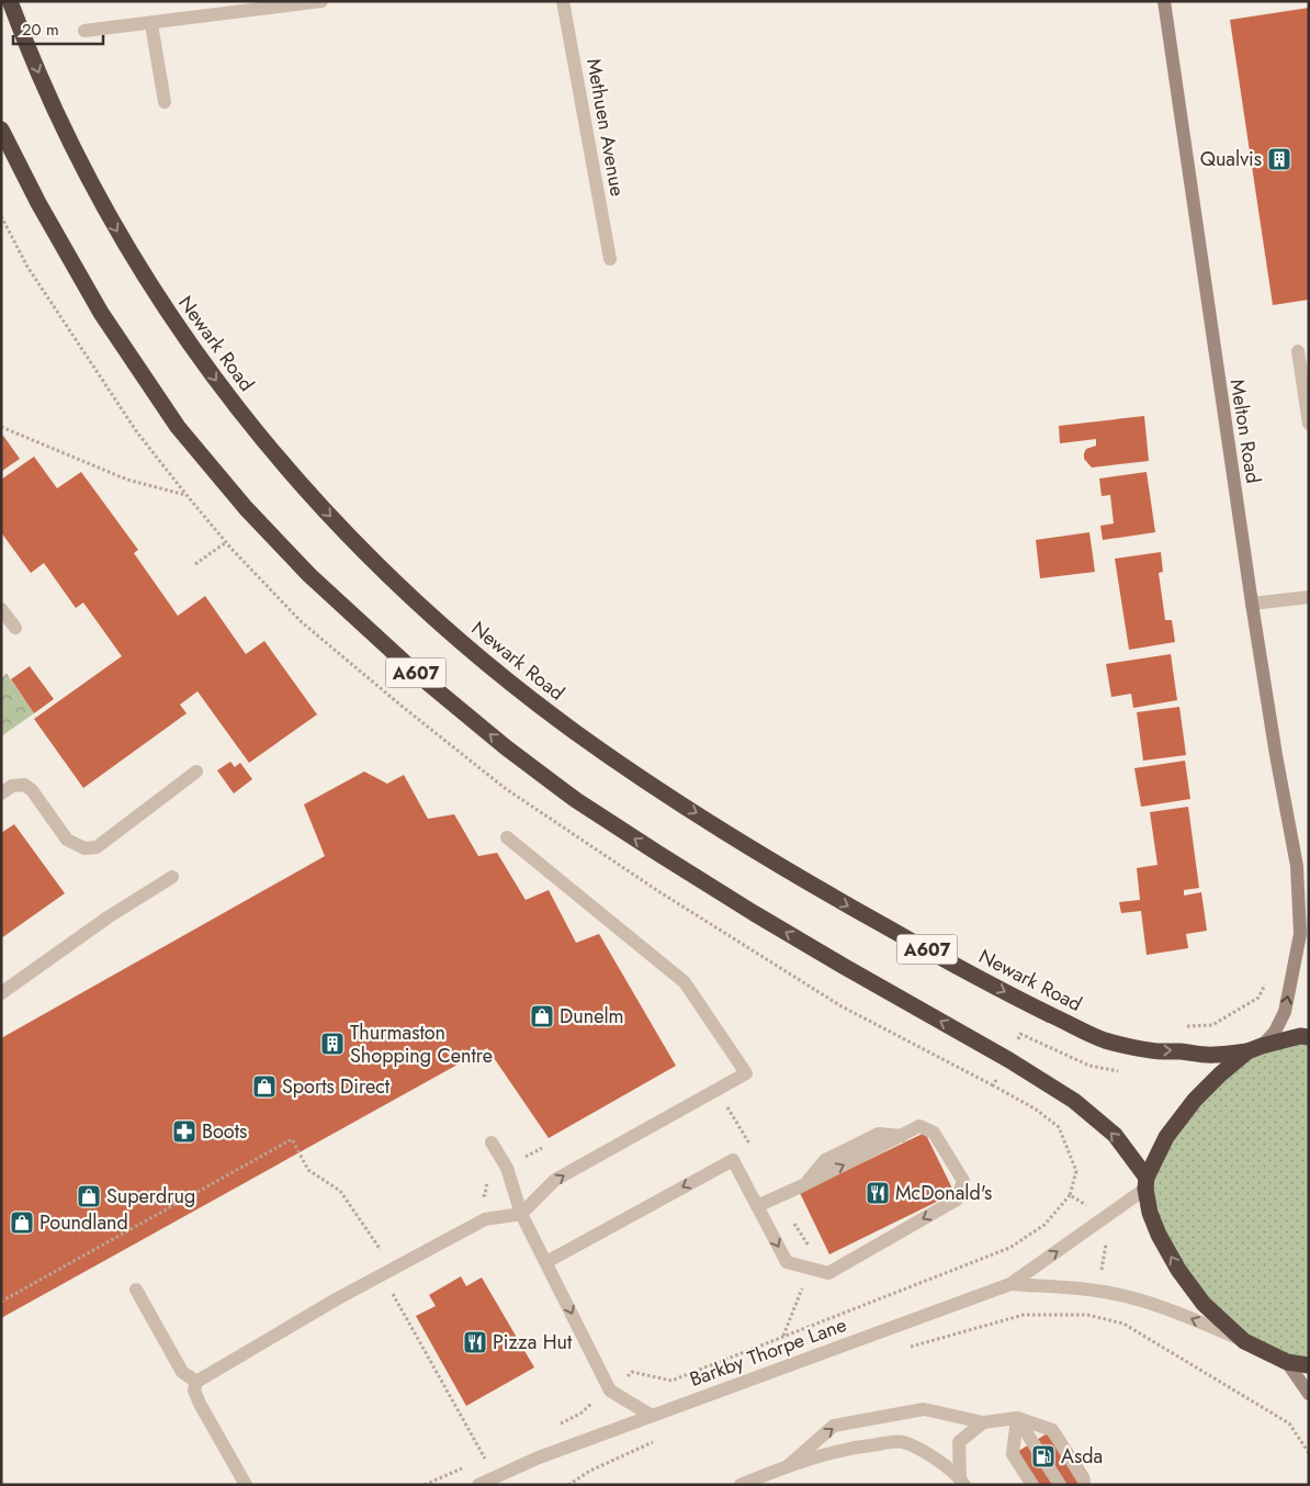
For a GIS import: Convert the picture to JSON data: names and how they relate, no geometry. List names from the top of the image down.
{
  "streets": {
    "highway": ["Newark Road", "A607"],
    "street": ["Methuen Avenue", "Melton Road", "Barkby Thorpe Lane"]
  },
  "crossings": [
    ["A607", "Barkby Thorpe Lane"]
  ],
  "places": {
    "building": ["Qualvis", "Thurmaston Shopping Centre"],
    "shop": [
      "Dunelm",
      "Sports Direct",
      "Superdrug",
      "Poundland"
    ],
    "pharmacy": ["Boots"],
    "restaurant": ["McDonald's", "Pizza Hut"],
    "fuel station": ["Asda"]
  },
  "scale_bar": "20 m"
}
